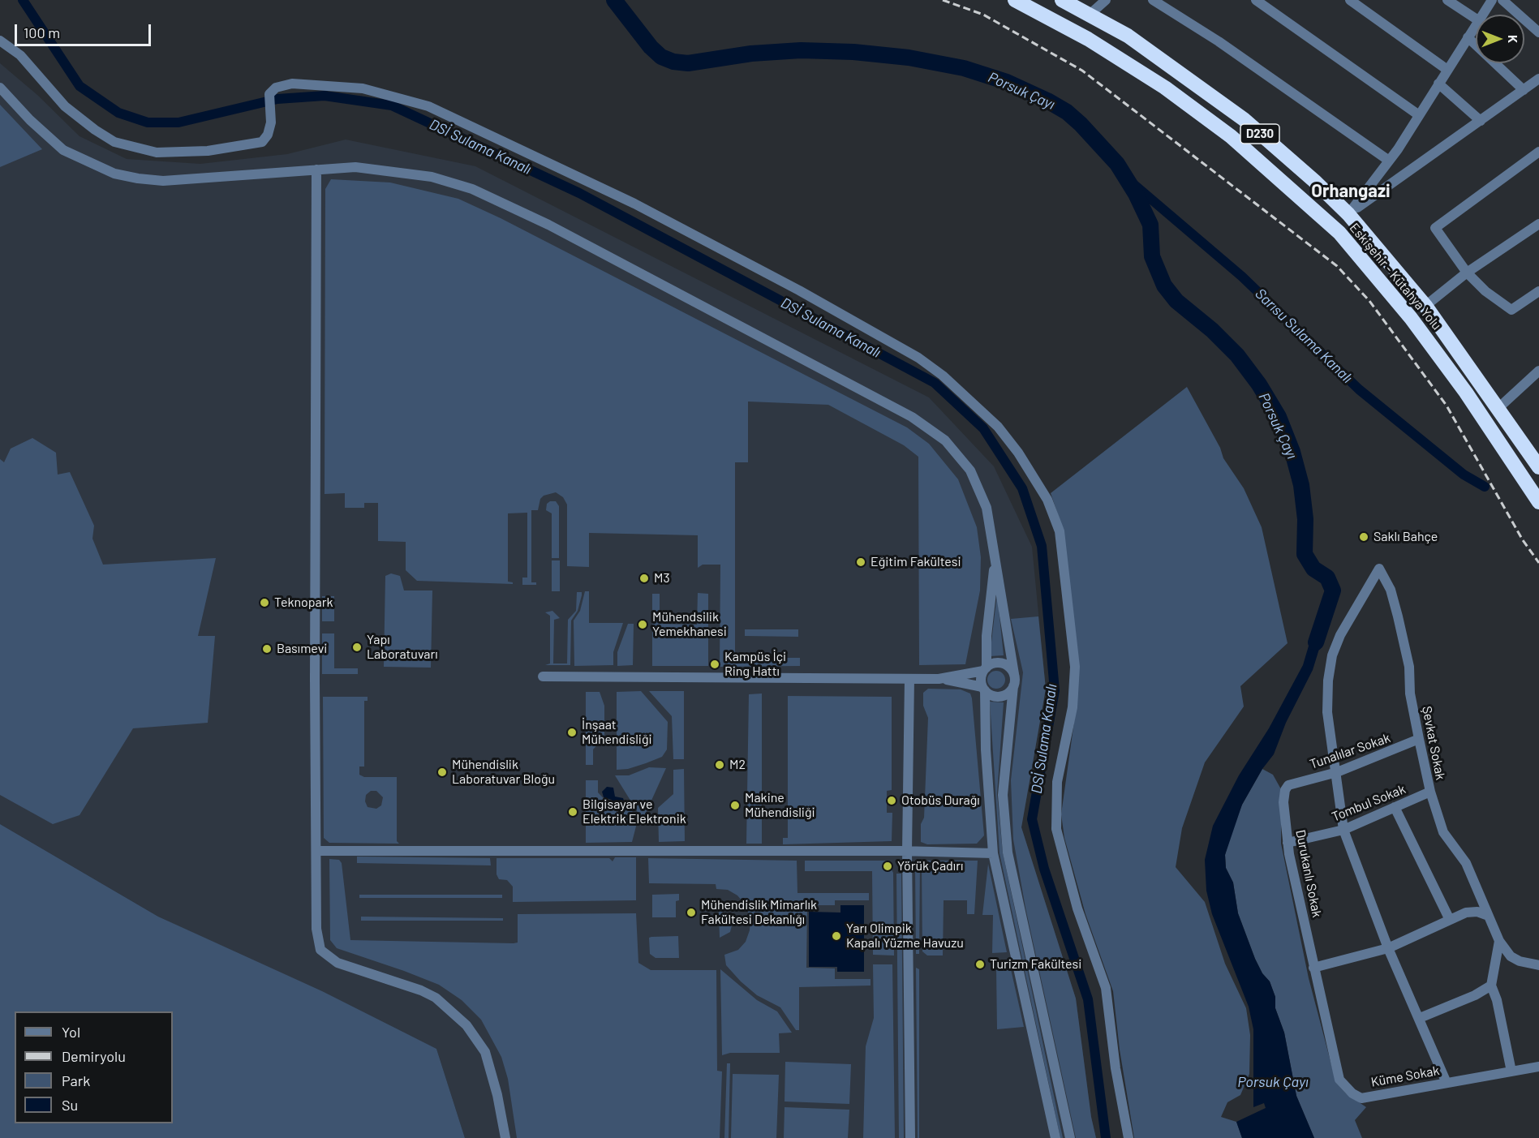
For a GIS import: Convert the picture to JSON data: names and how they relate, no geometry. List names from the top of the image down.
{
  "streets": {
    "highway": ["D230", "Eskişehir - Kütahya Yolu"],
    "street": [
      "Şevkat Sokak",
      "Tunalılar Sokak",
      "Tombul Sokak",
      "Durukanlı Sokak",
      "Küme Sokak"
    ]
  },
  "crossings": [
    ["Şevkat Sokak", "Tunalılar Sokak"],
    ["Şevkat Sokak", "Tombul Sokak"],
    ["Tunalılar Sokak", "Durukanlı Sokak"],
    ["Tombul Sokak", "Durukanlı Sokak"],
    ["Durukanlı Sokak", "Küme Sokak"]
  ],
  "districts": ["Orhangazi"],
  "water": ["Porsuk Çayı", "DSİ Sulama Kanalı", "Sarısu Sulama Kanalı"],
  "places": [
    "Saklı Bahçe",
    "Eğitim Fakültesi",
    "M3",
    "Teknopark",
    "Mühendsilik Yemekhanesi",
    "Yapı Laboratuvarı",
    "Basımevi",
    "Kampüs İçi Ring Hattı",
    "İnşaat Mühendisliği",
    "M2",
    "Mühendislik Laboratuvar Bloğu",
    "Otobüs Durağı",
    "Makine Mühendisliği",
    "Bilgisayar ve Elektrik Elektronik",
    "Yörük Çadırı",
    "Mühendislik Mimarlık Fakültesi Dekanlığı",
    "Yarı Olimpik Kapalı Yüzme Havuzu",
    "Turizm Fakültesi"
  ],
  "legend": [
    "Yol",
    "Demiryolu",
    "Park",
    "Su"
  ],
  "scale_bar": "100 m",
  "north": "right"
}
